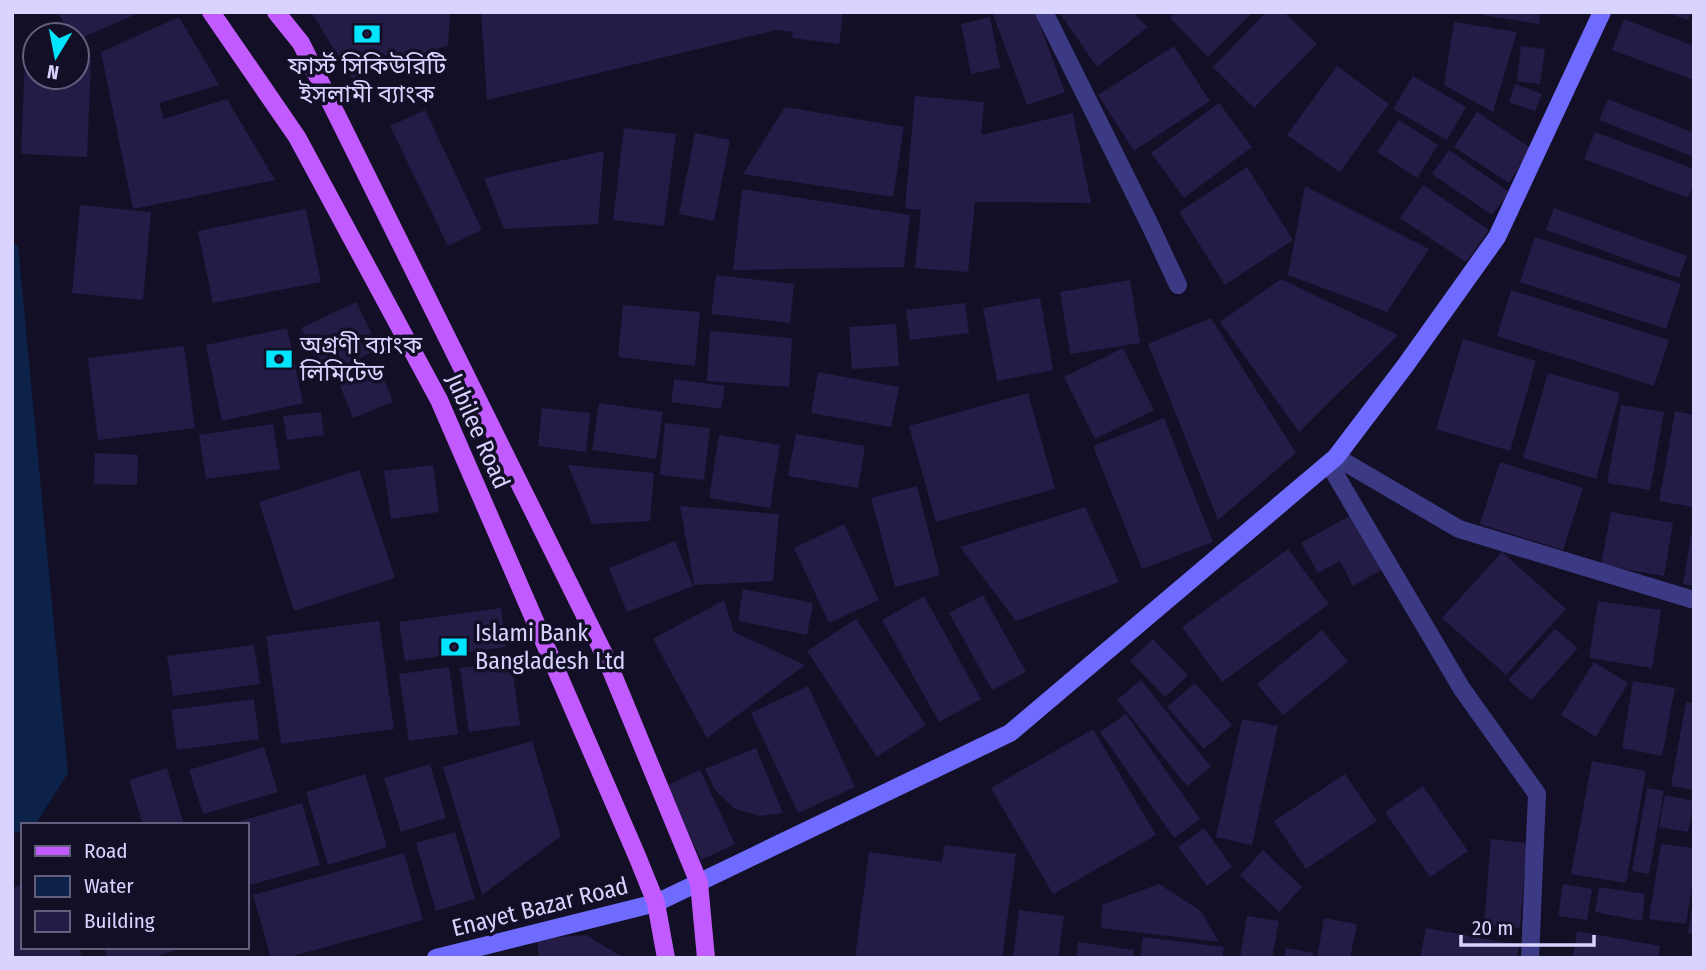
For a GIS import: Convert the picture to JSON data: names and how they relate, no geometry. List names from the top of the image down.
{
  "streets": {
    "main road": ["Jubilee Road"],
    "street": ["Enayet Bazar Road"]
  },
  "crossings": [
    ["Jubilee Road", "Enayet Bazar Road"]
  ],
  "places": {
    "bank": ["ফার্স্ট সিকিউরিটি ইসলামী ব্যাংক", "অগ্রণী ব্যাংক লিমিটেড", "Islami Bank Bangladesh Ltd"]
  },
  "legend": ["Road", "Water", "Building"],
  "scale_bar": "20 m",
  "north": "bottom"
}
